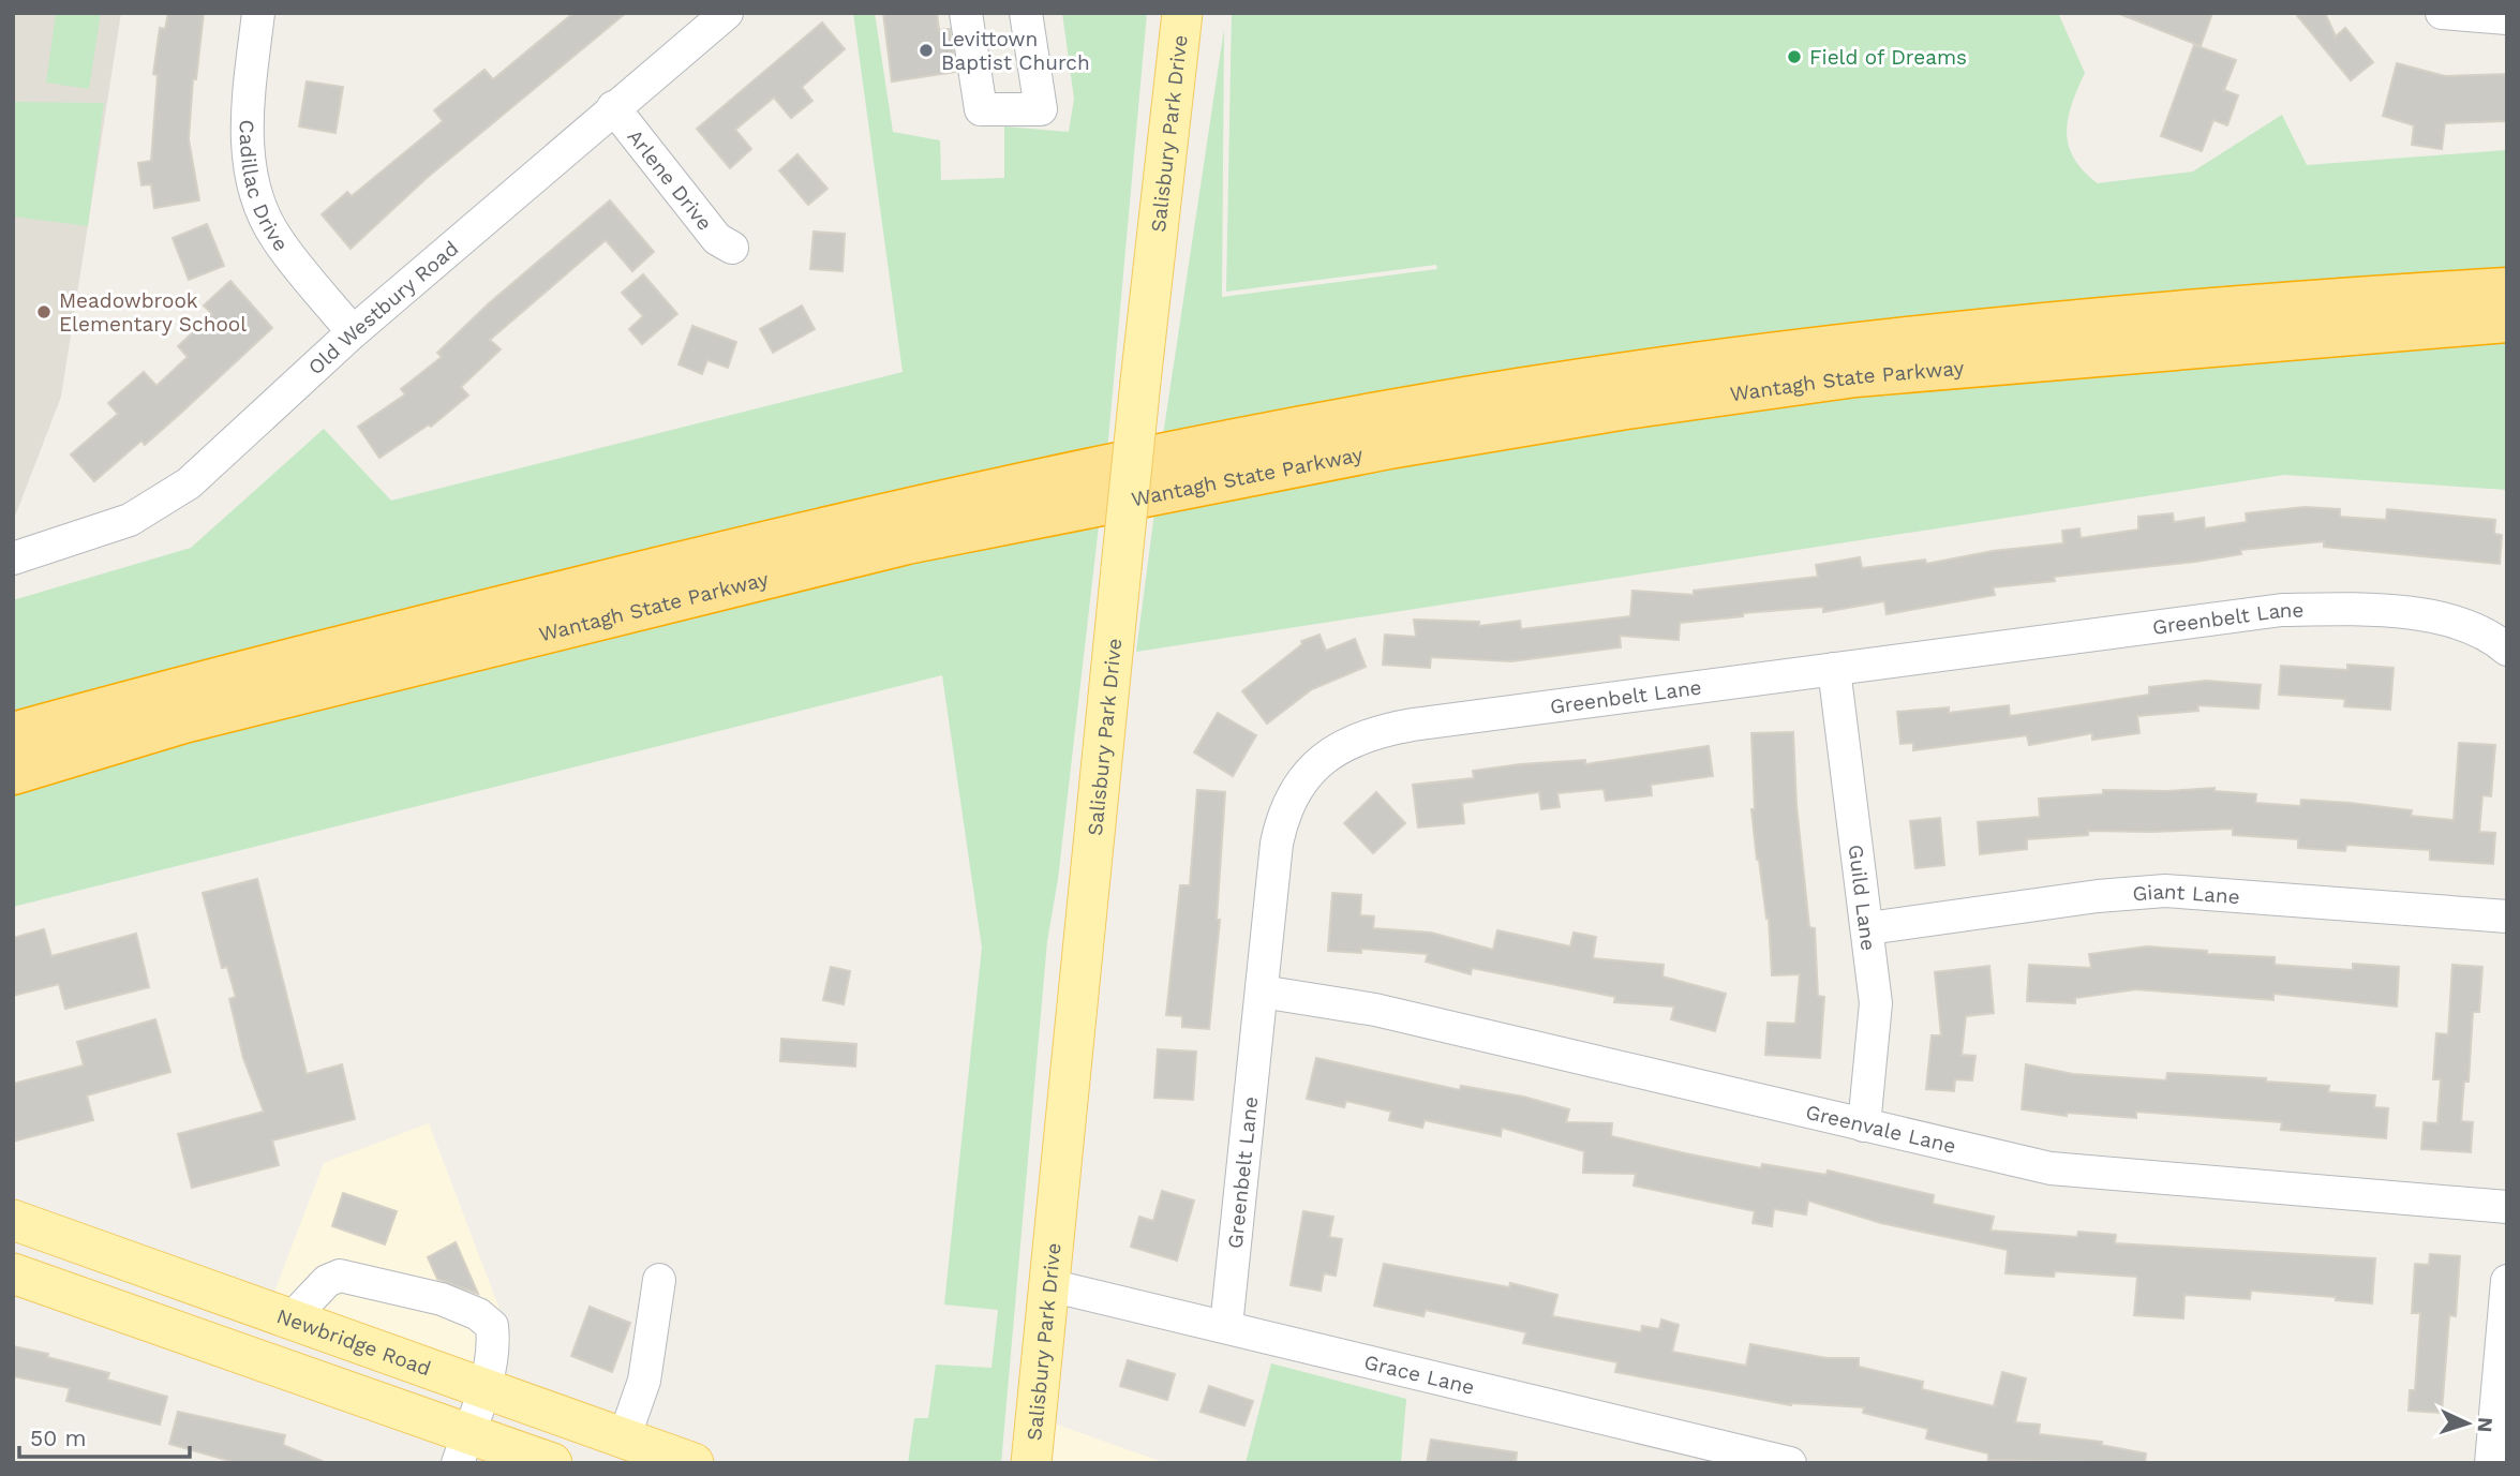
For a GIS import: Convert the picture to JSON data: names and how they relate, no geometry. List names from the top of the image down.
{
  "streets": {
    "highway": ["Wantagh State Parkway"],
    "main road": ["Salisbury Park Drive", "Newbridge Road"],
    "street": [
      "Arlene Drive",
      "Cadillac Drive",
      "Old Westbury Road",
      "Greenbelt Lane",
      "Giant Lane",
      "Guild Lane",
      "Greenvale Lane",
      "Grace Lane"
    ]
  },
  "crossings": [
    ["Salisbury Park Drive", "Grace Lane"],
    ["Arlene Drive", "Old Westbury Road"],
    ["Cadillac Drive", "Old Westbury Road"],
    ["Greenbelt Lane", "Guild Lane"],
    ["Greenbelt Lane", "Greenvale Lane"],
    ["Greenbelt Lane", "Grace Lane"],
    ["Giant Lane", "Guild Lane"],
    ["Guild Lane", "Greenvale Lane"]
  ],
  "places": ["Levittown Baptist Church", "Field of Dreams", "Meadowbrook Elementary School"],
  "scale_bar": "50 m",
  "north": "right"
}
